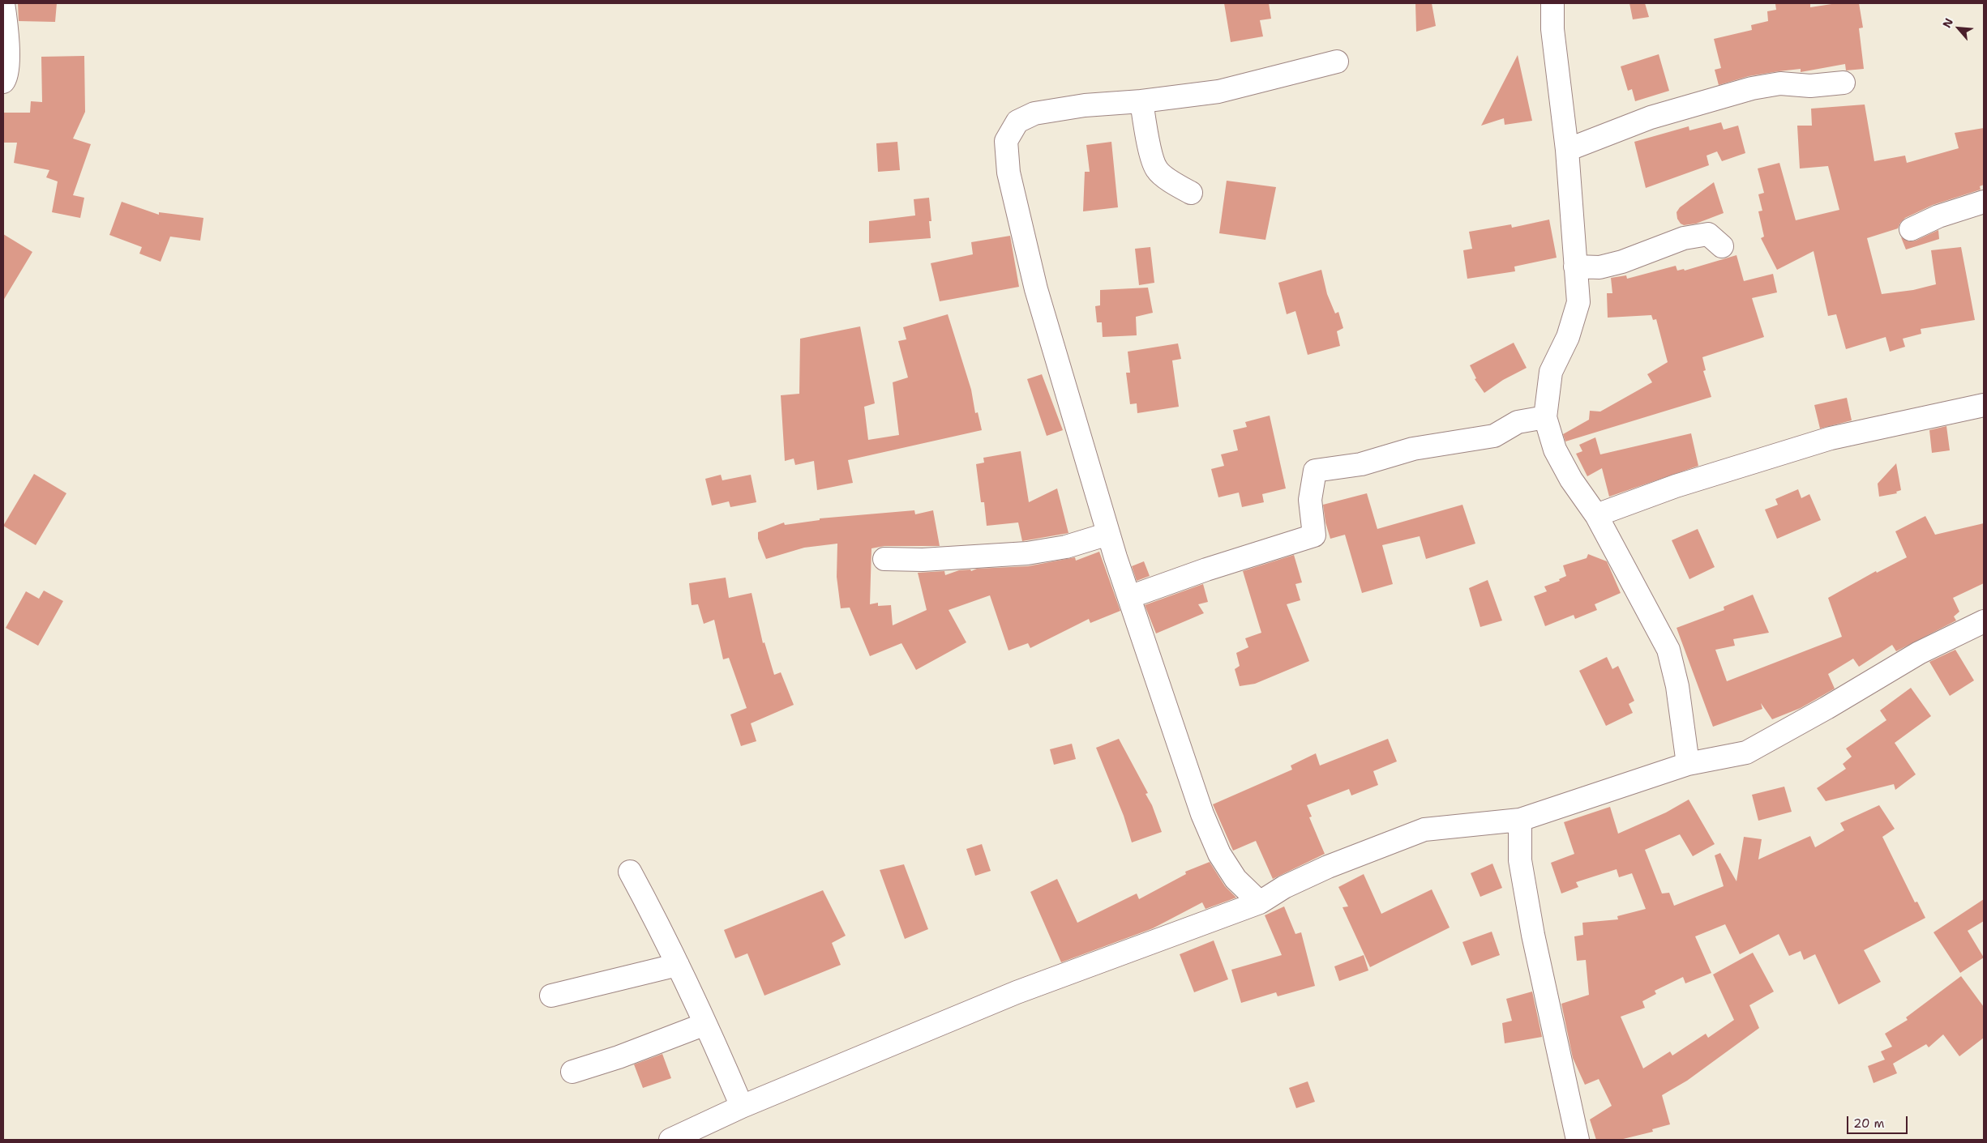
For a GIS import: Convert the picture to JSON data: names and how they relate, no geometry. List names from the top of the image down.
{
  "scale_bar": "20 m",
  "north": "top left"
}
